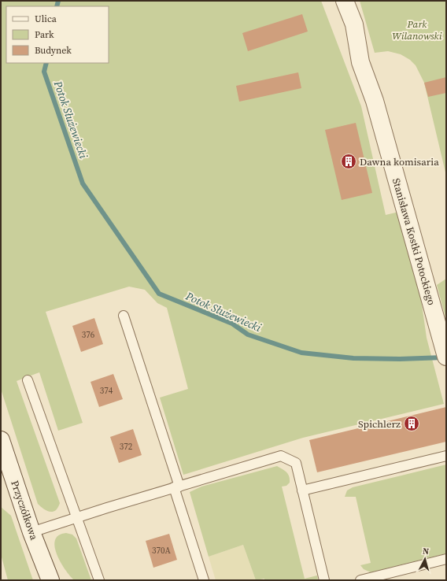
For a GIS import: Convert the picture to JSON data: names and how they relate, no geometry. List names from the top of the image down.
{
  "streets": {
    "street": ["Stanisława Kostki Potockiego", "Przyczółkowa"]
  },
  "water": ["Potok Służewiecki"],
  "parks": ["Park Wilanowski"],
  "places": {
    "building": ["Dawna komisaria", "Spichlerz"]
  },
  "house_numbers": [
    "376",
    "374",
    "372",
    "370A"
  ],
  "legend": ["Ulica", "Park", "Budynek"],
  "north": "top"
}
